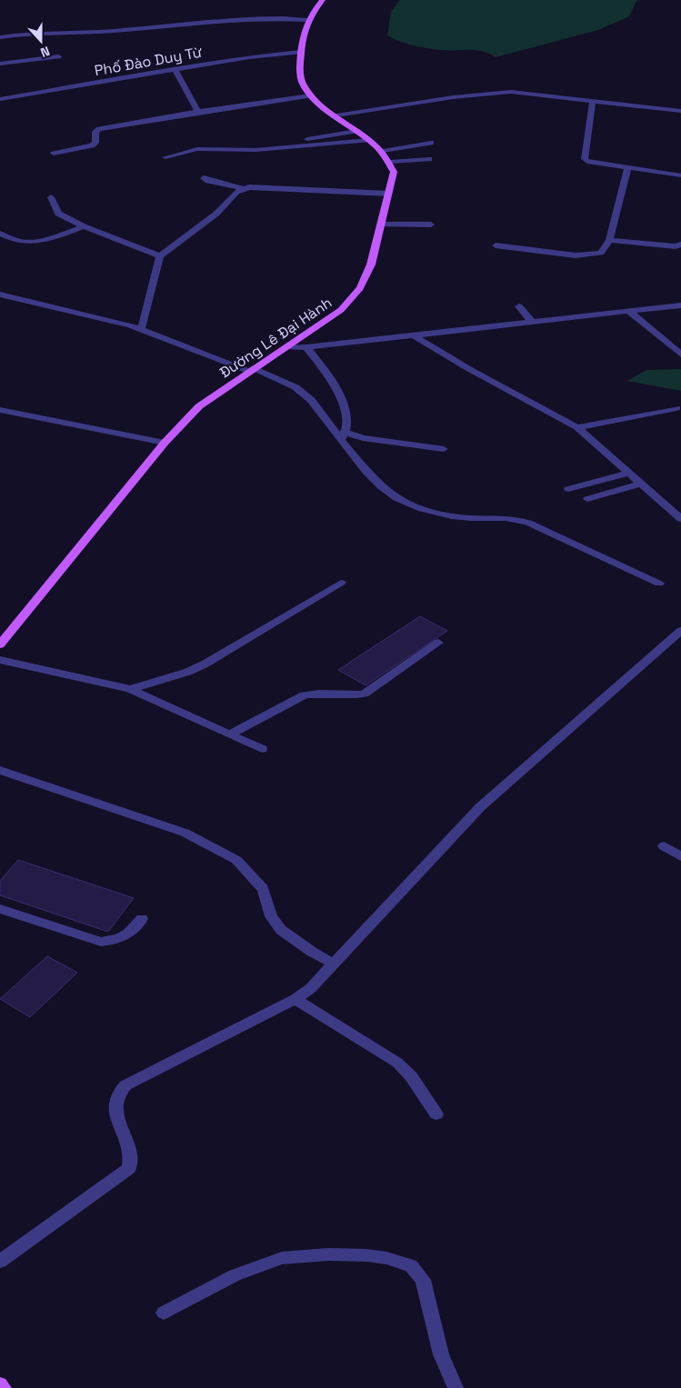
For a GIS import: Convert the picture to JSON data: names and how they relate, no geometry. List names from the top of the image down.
{
  "streets": {
    "main road": ["Đường Lê Đại Hành"],
    "street": ["Phố Đào Duy Từ"]
  },
  "north": "bottom"
}
